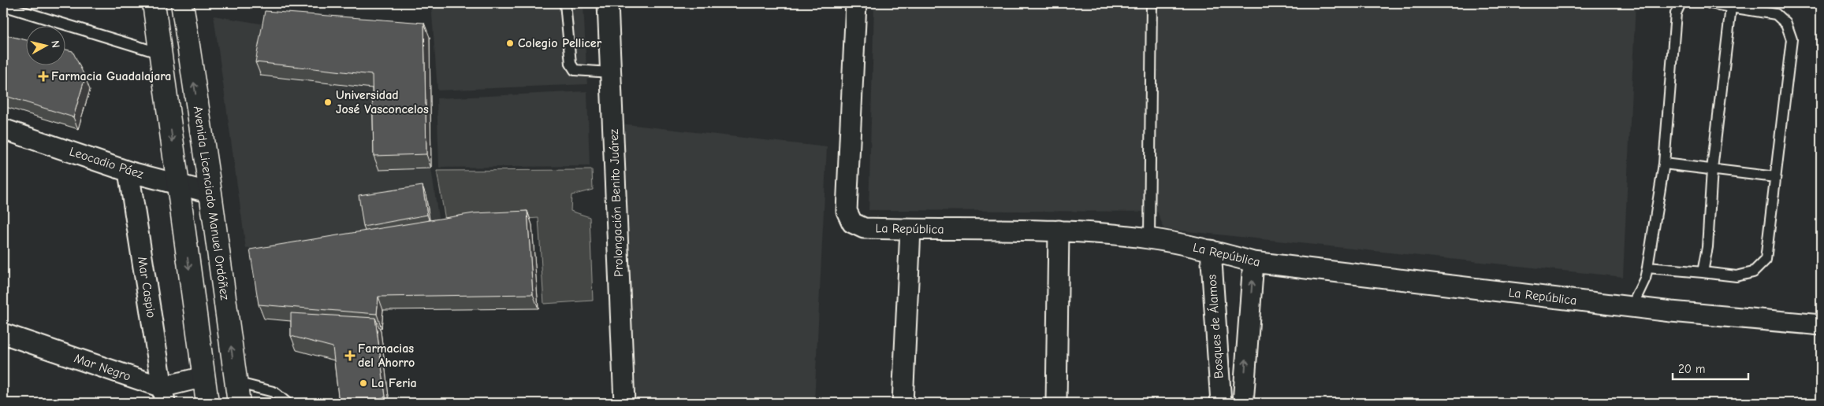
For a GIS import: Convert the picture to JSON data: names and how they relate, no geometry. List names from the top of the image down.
{
  "streets": {
    "main road": ["Avenida Licenciado Manuel Ordóñez"],
    "street": [
      "Leocadio Páez",
      "Prolongación Benito Juárez",
      "La República",
      "Mar Caspio",
      "Bosques de Álamos",
      "Mar Negro"
    ]
  },
  "crossings": [
    ["Leocadio Páez", "Avenida Licenciado Manuel Ordóñez"],
    ["Leocadio Páez", "Mar Caspio"],
    ["La República", "Bosques de Álamos"],
    ["Mar Caspio", "Mar Negro"]
  ],
  "places": {
    "other": ["Colegio Pellicer", "Universidad José Vasconcelos", "La Feria"],
    "health": ["Farmacia Guadalajara", "Farmacias del Ahorro"]
  },
  "scale_bar": "20 m",
  "north": "right"
}
